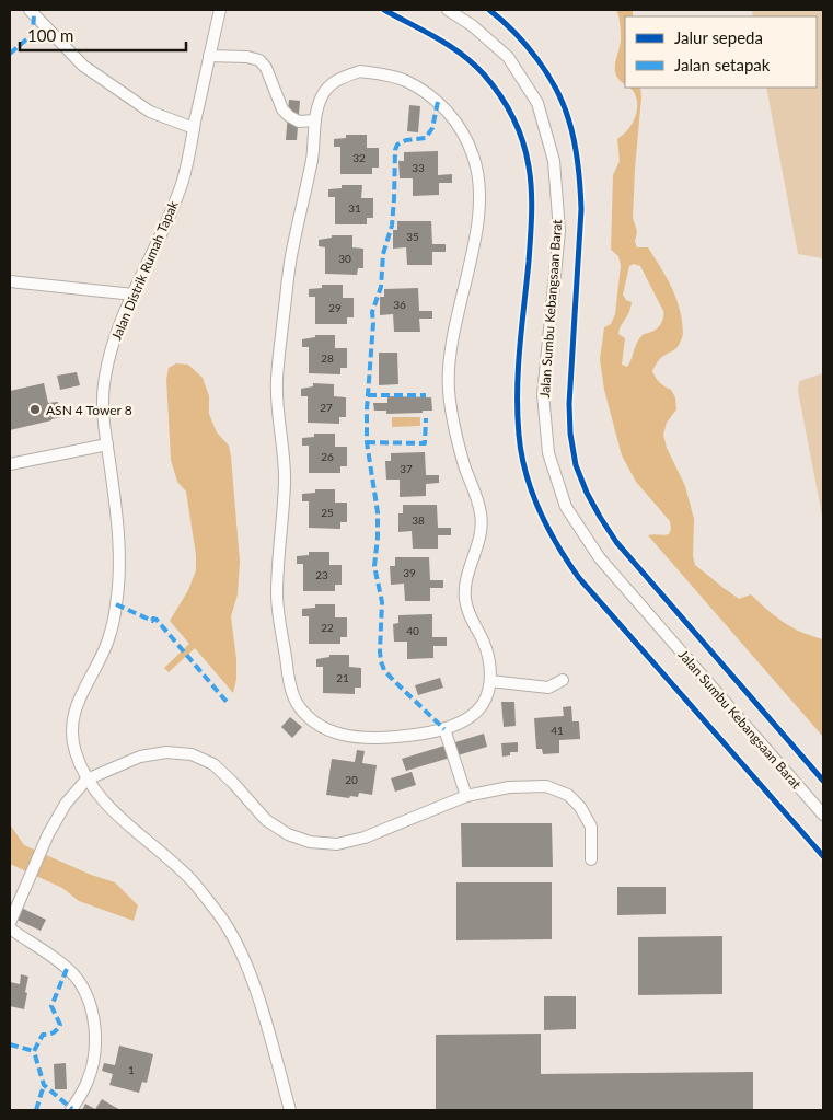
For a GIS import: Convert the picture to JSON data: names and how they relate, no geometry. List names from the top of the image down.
{
  "streets": {
    "street": ["Jalan Distrik Rumah Tapak", "Jalan Sumbu Kebangsaan Barat"]
  },
  "places": ["ASN 4 Tower 8"],
  "house_numbers": [
    "32",
    "33",
    "31",
    "35",
    "30",
    "36",
    "29",
    "28",
    "27",
    "26",
    "37",
    "25",
    "38",
    "39",
    "23",
    "22",
    "40",
    "21",
    "41",
    "20",
    "1"
  ],
  "legend": ["Jalur sepeda", "Jalan setapak"],
  "scale_bar": "100 m"
}
